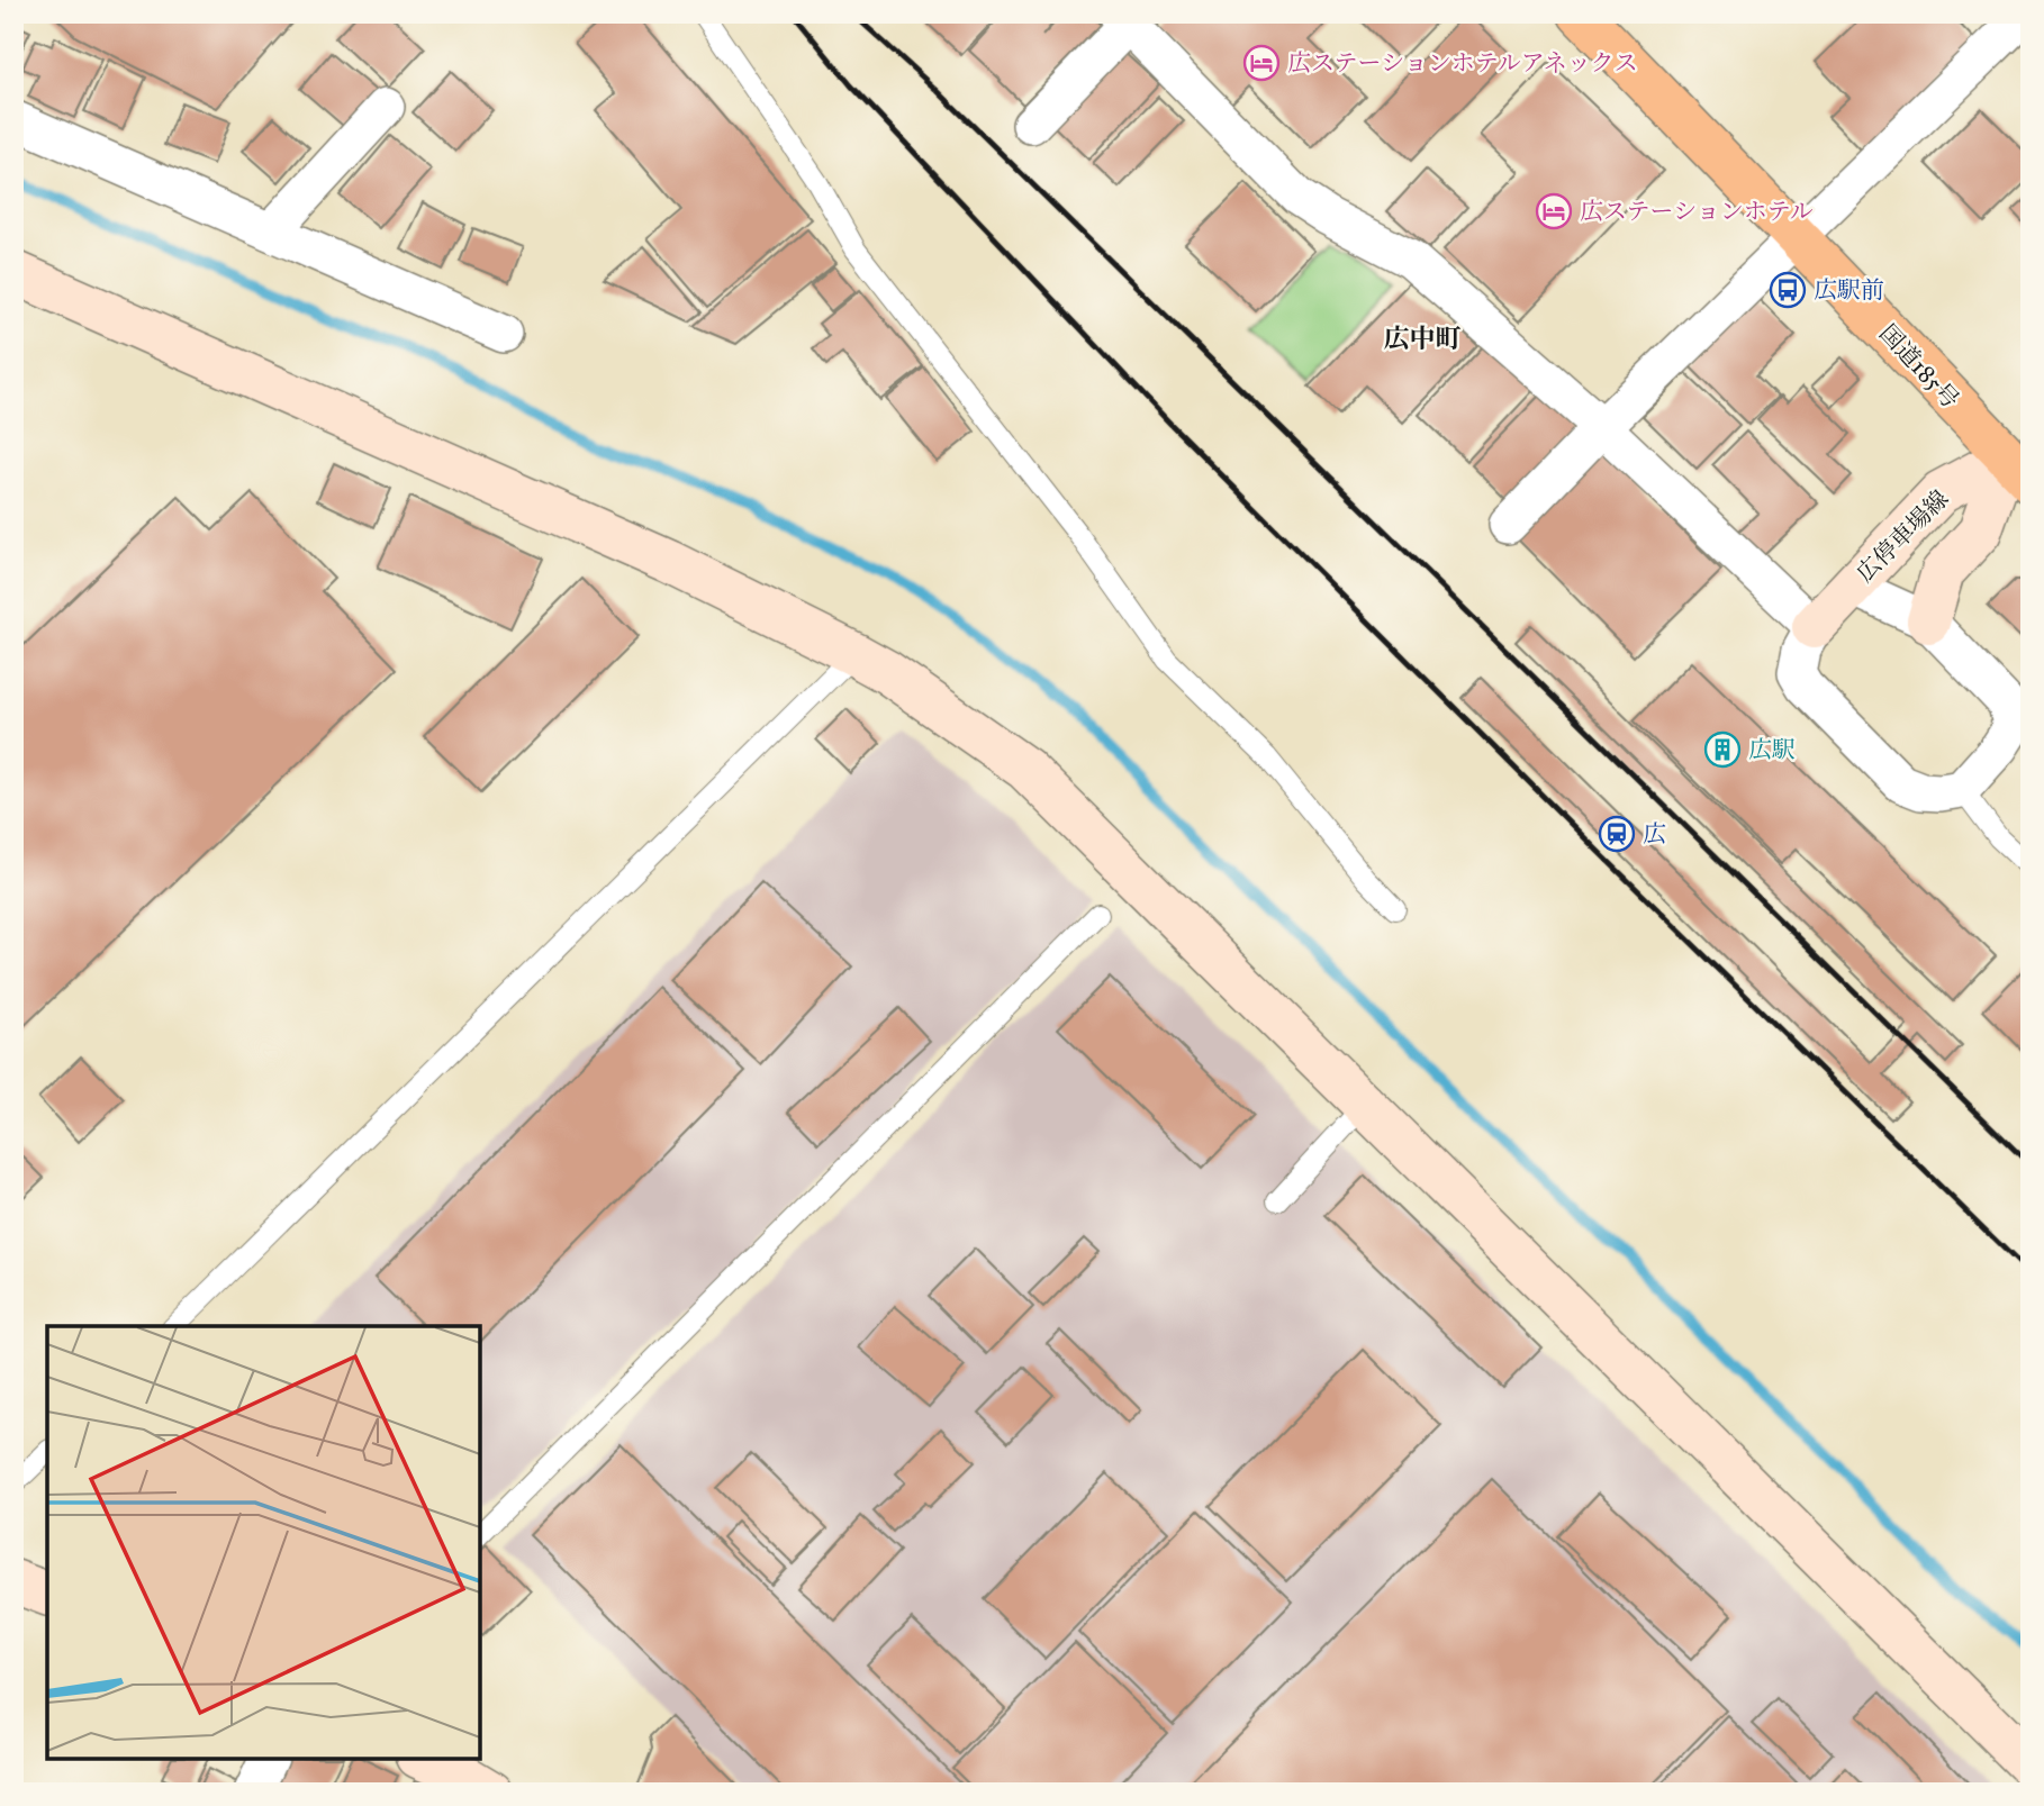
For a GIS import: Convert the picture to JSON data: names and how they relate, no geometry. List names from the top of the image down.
{
  "streets": {
    "highway": ["国道185号"],
    "street": ["広停車場線"]
  },
  "crossings": [
    ["国道185号", "広停車場線"]
  ],
  "districts": ["広中町"],
  "places": {
    "hotel": ["広ステーションホテルアネックス", "広ステーションホテル"],
    "bus stop": ["広駅前"],
    "building": ["広駅"],
    "station": ["広"]
  }
}
